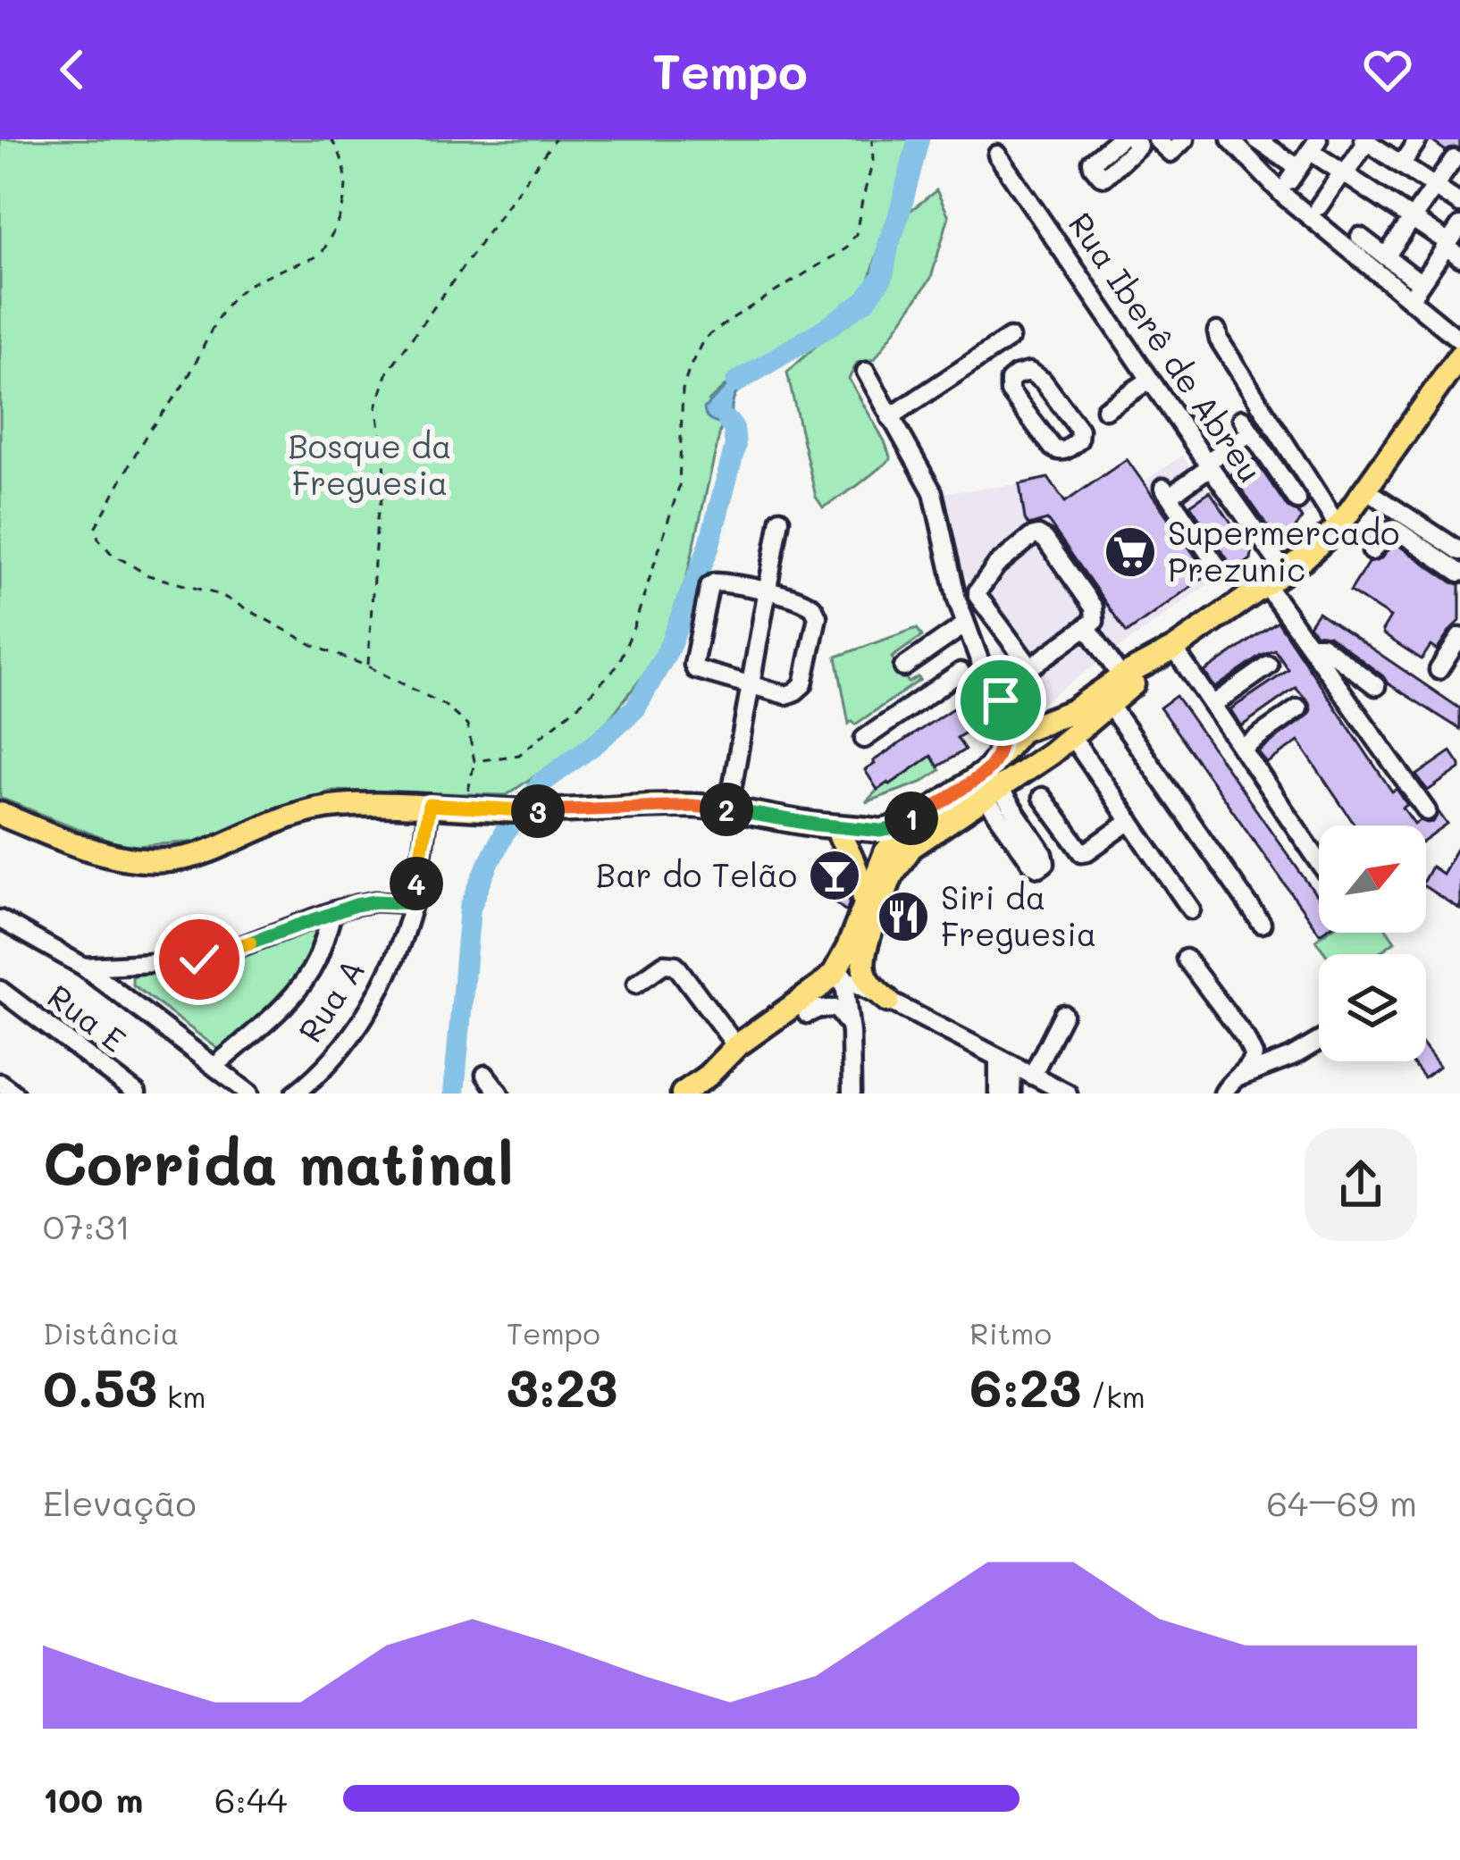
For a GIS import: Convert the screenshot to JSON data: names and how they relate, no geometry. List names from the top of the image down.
{
  "streets": {
    "street": ["Rua Iberê de Abreu", "Rua A", "Rua E"]
  },
  "parks": ["Bosque da Freguesia"],
  "places": {
    "supermarket": ["Supermercado Prezunic"],
    "bar": ["Bar do Telão"],
    "restaurant": ["Siri da Freguesia"]
  },
  "north": "top right",
  "page": {
    "header": "Tempo",
    "pins": [
      "2",
      "3",
      "1",
      "4"
    ],
    "heading": ["Corrida matinal", "07:31"],
    "stats": [
      ["Distância", "0.53 km"],
      ["Tempo", "3:23"],
      ["Ritmo", "6:23 /km"]
    ],
    "chart": ["Elevação", "64–69 m"],
    "list": [
      {
        "name": "100 m",
        "note": "6:44"
      }
    ]
  }
}
